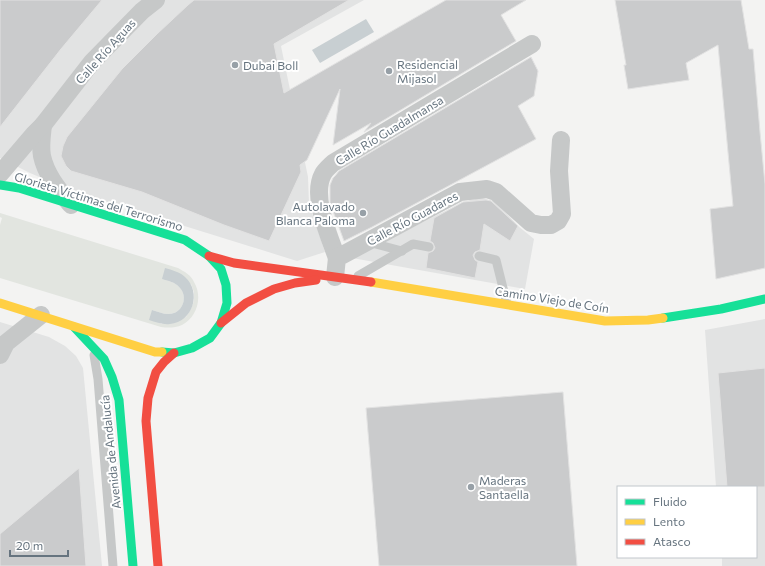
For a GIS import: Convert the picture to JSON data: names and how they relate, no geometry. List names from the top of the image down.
{
  "streets": {
    "street": [
      "Calle Río Aguas",
      "Calle Río Guadalmansa",
      "Glorieta Víctimas del Terrorismo",
      "Calle Río Guadares",
      "Camino Viejo de Coín",
      "Avenida de Andalucía"
    ]
  },
  "crossings": [
    ["Calle Río Guadalmansa", "Calle Río Guadares"],
    ["Glorieta Víctimas del Terrorismo", "Camino Viejo de Coín"],
    ["Glorieta Víctimas del Terrorismo", "Avenida de Andalucía"]
  ],
  "places": [
    "Dubai Boll",
    "Residencial Mijasol",
    "Autolavado Blanca Paloma",
    "Maderas Santaella"
  ],
  "legend": ["Fluido", "Lento", "Atasco"],
  "scale_bar": "20 m"
}
